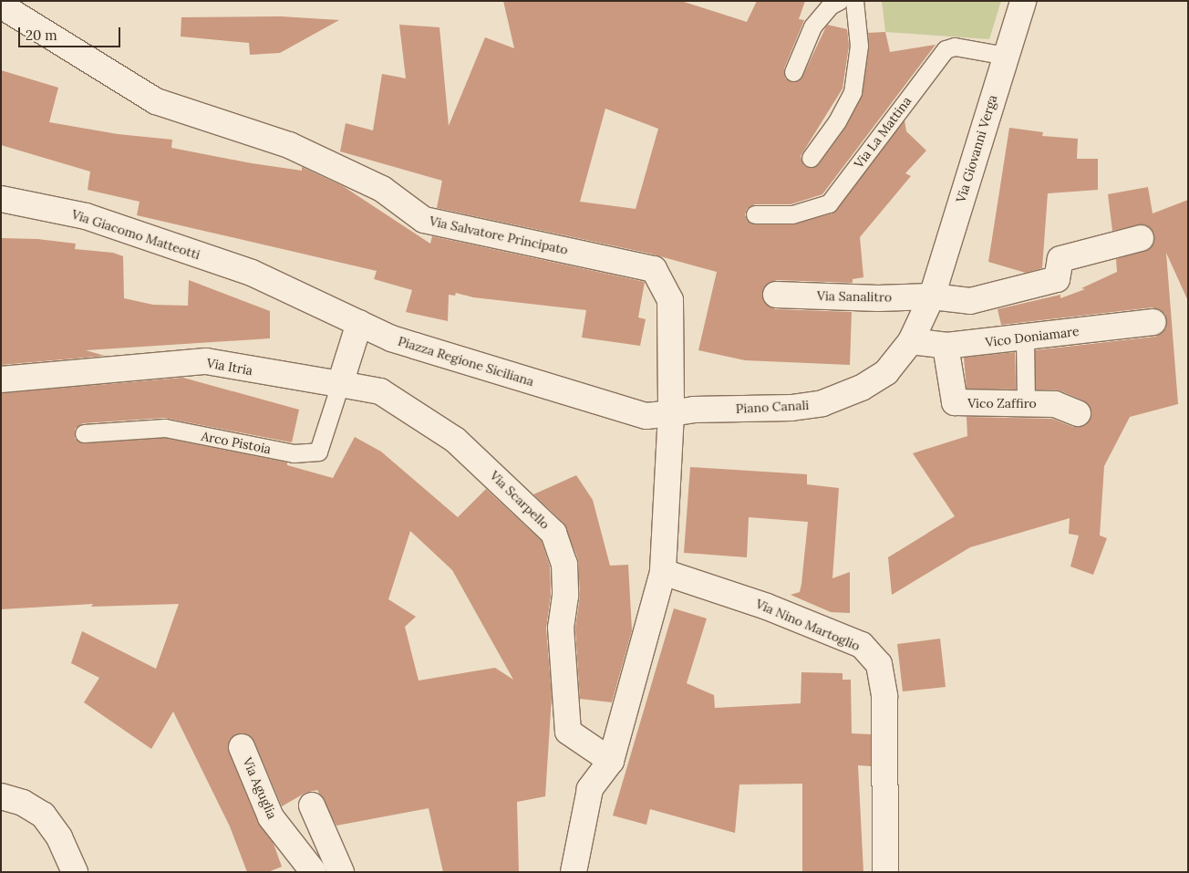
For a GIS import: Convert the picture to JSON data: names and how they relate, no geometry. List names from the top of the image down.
{
  "streets": {
    "street": [
      "Via Giovanni Verga",
      "Via Giacomo Matteotti",
      "Via Salvatore Principato",
      "Via Sanalitro",
      "Vico Doniamare",
      "Piazza Regione Siciliana",
      "Via Itria",
      "Vico Zaffiro",
      "Piano Canali",
      "Via Scarpello",
      "Via Nino Martoglio",
      "Via Aguglia"
    ],
    "lane": ["Via La Mattina", "Arco Pistoia"]
  },
  "crossings": [
    ["Via La Mattina", "Via Giovanni Verga"],
    ["Via Giovanni Verga", "Via Sanalitro"],
    ["Via Giovanni Verga", "Piano Canali"],
    ["Via Giacomo Matteotti", "Piazza Regione Siciliana"],
    ["Via Salvatore Principato", "Piazza Regione Siciliana"],
    ["Via Salvatore Principato", "Piano Canali"],
    ["Via Sanalitro", "Piano Canali"],
    ["Vico Doniamare", "Vico Zaffiro"],
    ["Vico Doniamare", "Piano Canali"],
    ["Piazza Regione Siciliana", "Piano Canali"],
    ["Via Itria", "Arco Pistoia"],
    ["Via Itria", "Via Scarpello"],
    ["Arco Pistoia", "Via Scarpello"]
  ],
  "scale_bar": "20 m"
}
